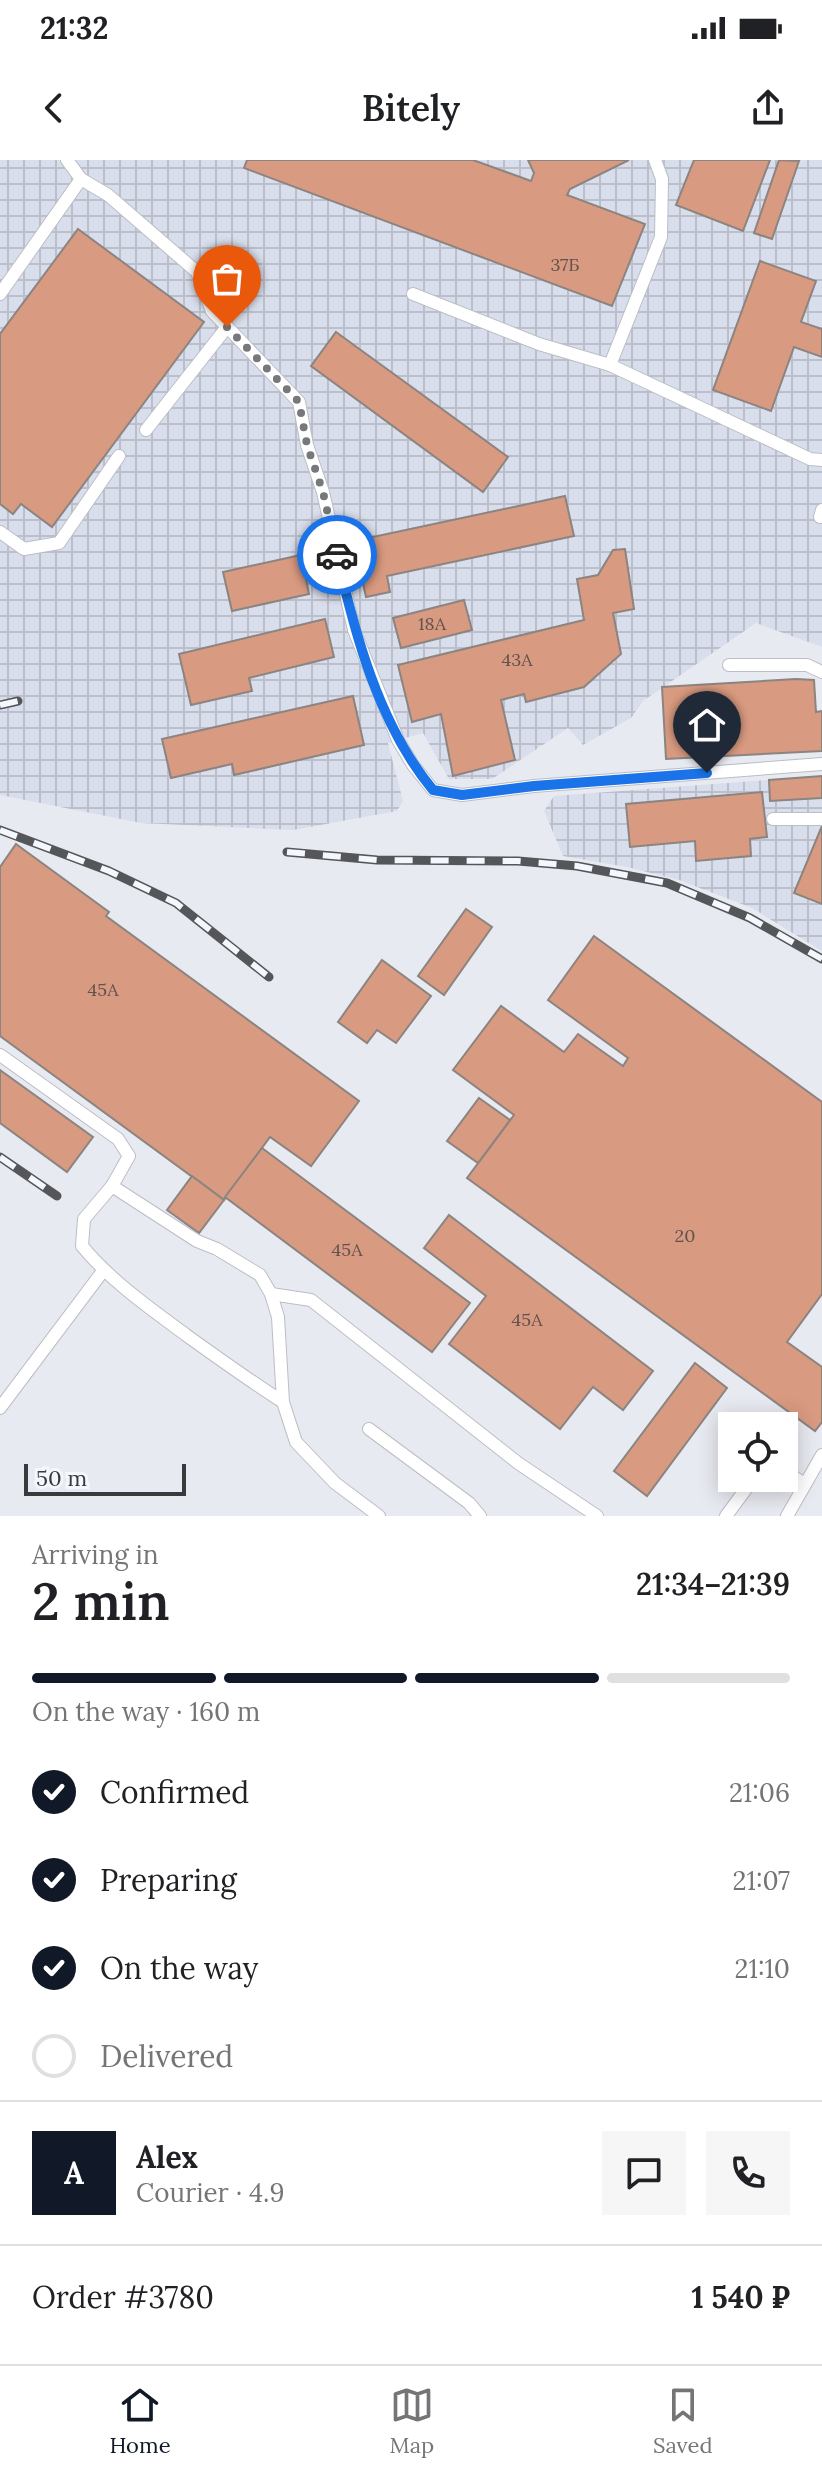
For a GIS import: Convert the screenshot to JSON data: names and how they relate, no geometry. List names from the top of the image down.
{
  "house_numbers": [
    "37Б",
    "18А",
    "43А",
    "45А",
    "20",
    "45А",
    "45А"
  ],
  "scale_bar": "50 m",
  "page": {
    "status": "21:32",
    "header": "Bitely",
    "scale": "50 m",
    "heading": ["2 min", "Arriving in", "21:34–21:39"],
    "panel": [
      "Alex",
      "Courier · 4.9",
      "Order #3780",
      "1 540 ₽"
    ],
    "bar": "On the way · 160 m",
    "list": [
      ["Confirmed", "21:06"],
      ["Preparing", "21:07"],
      ["On the way", "21:10"],
      "Delivered"
    ],
    "round": "A",
    "tabs": ["Home", "Map", "Saved"]
  }
}
